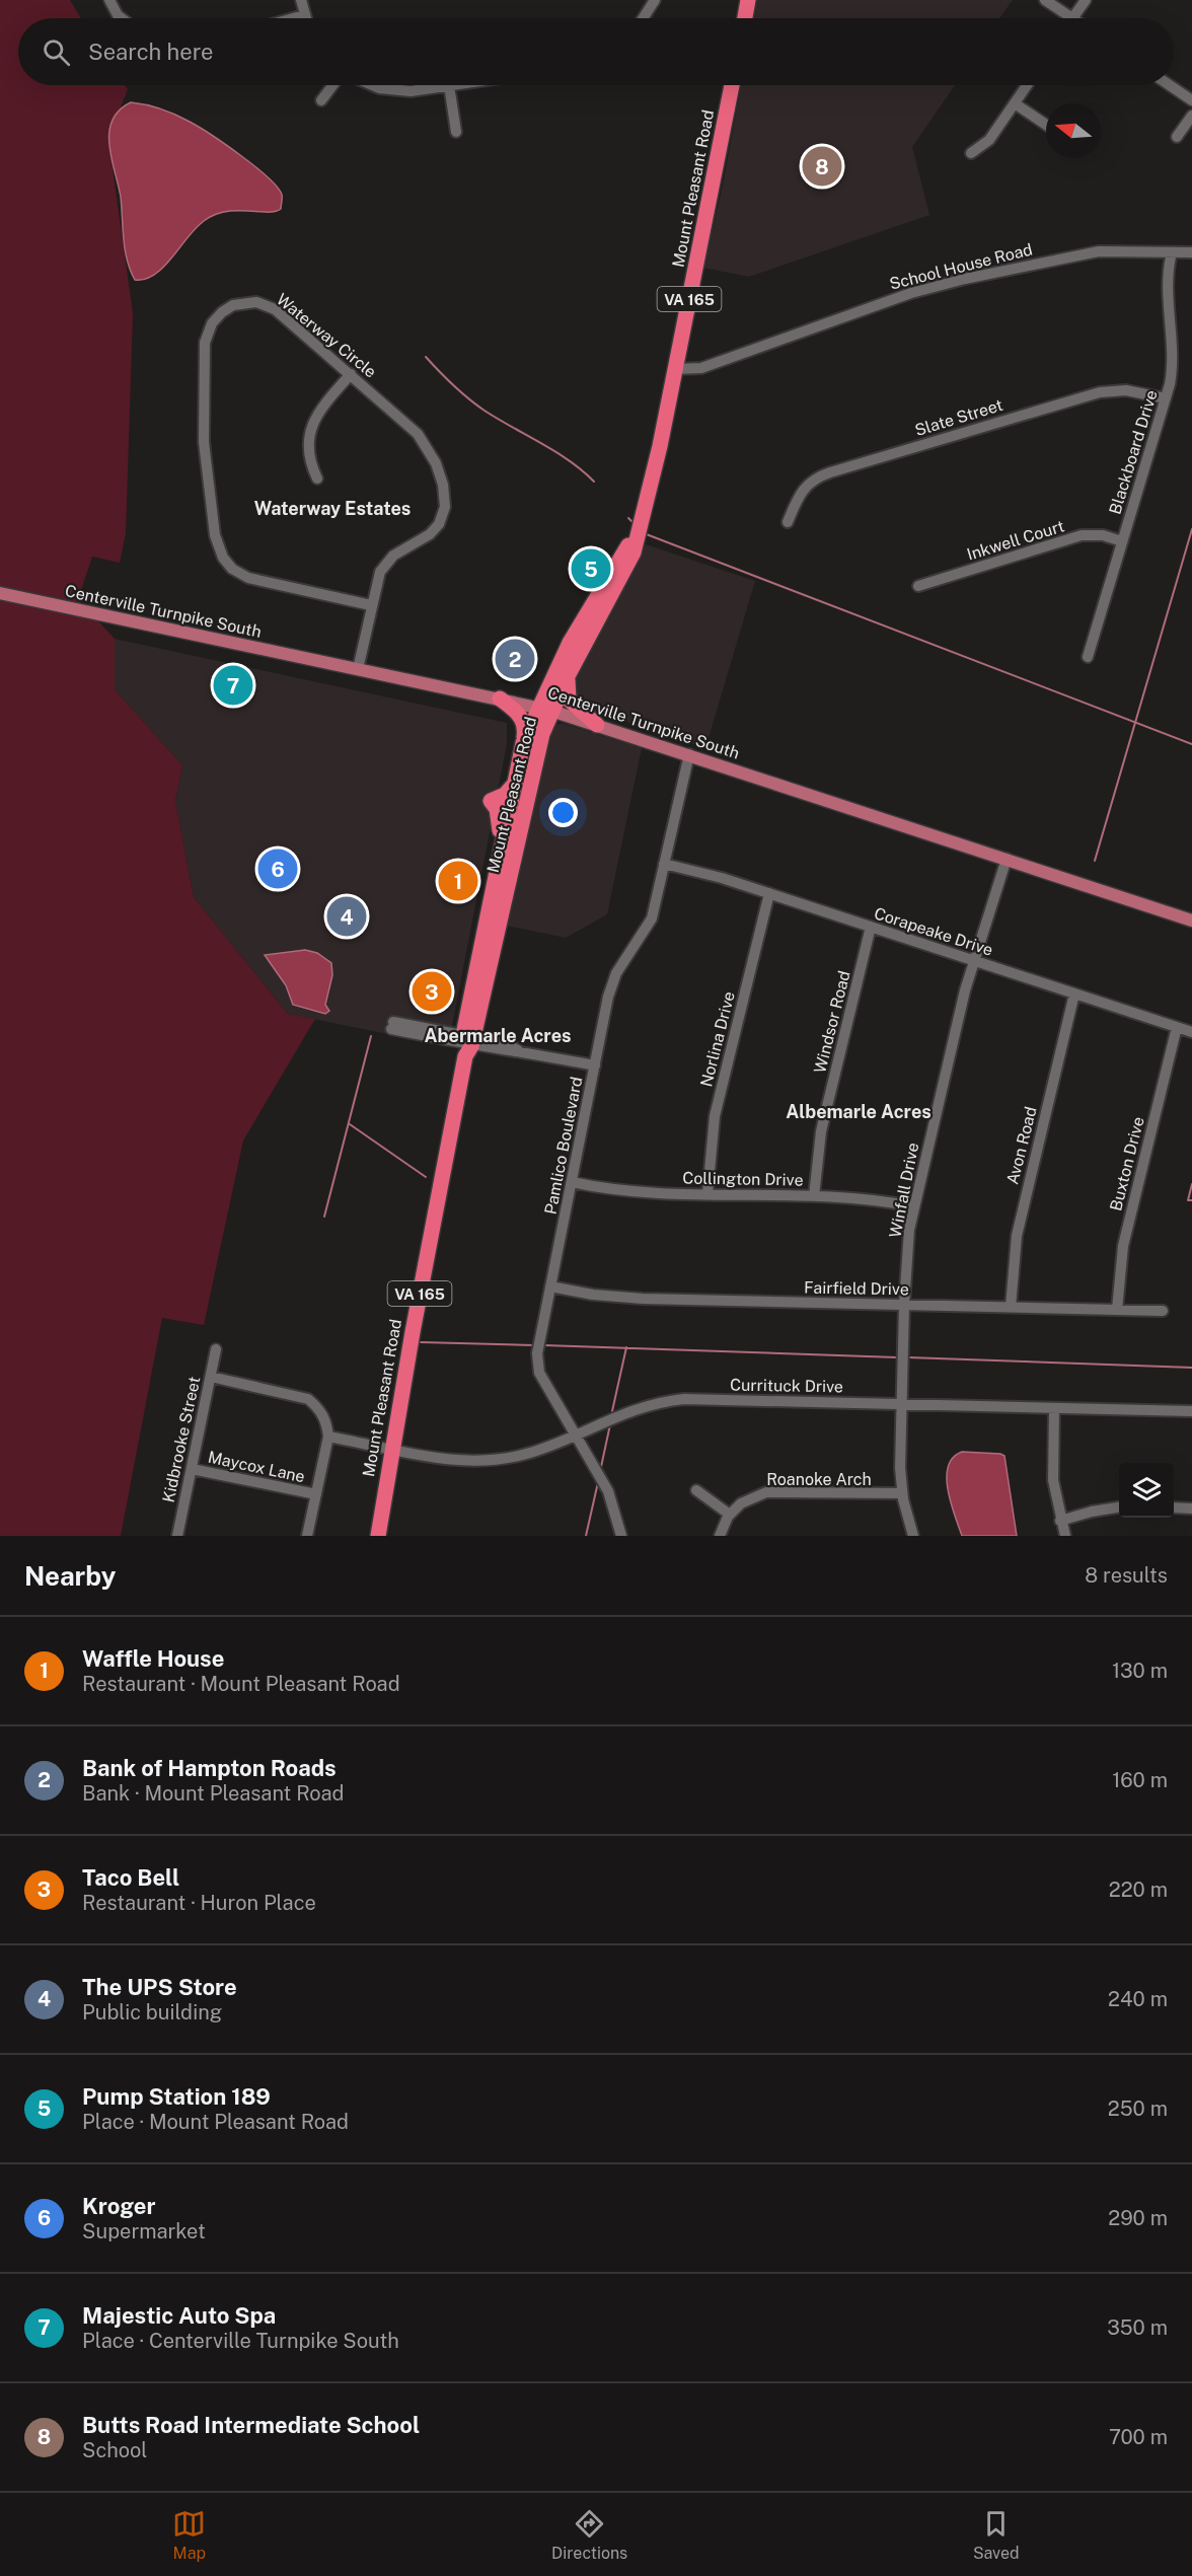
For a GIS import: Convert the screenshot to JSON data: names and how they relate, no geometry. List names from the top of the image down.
{
  "streets": {
    "highway": ["Mount Pleasant Road", "VA 165"],
    "main road": ["Centerville Turnpike South"],
    "street": [
      "School House Road",
      "Waterway Circle",
      "Slate Street",
      "Blackboard Drive",
      "Inkwell Court",
      "Corapeake Drive",
      "Windsor Road",
      "Norlina Drive",
      "Pamlico Boulevard",
      "Avon Road",
      "Buxton Drive",
      "Collington Drive",
      "Winfall Drive",
      "Fairfield Drive",
      "Currituck Drive",
      "Kidbrooke Street",
      "Maycox Lane",
      "Roanoke Arch"
    ]
  },
  "crossings": [
    ["Mount Pleasant Road", "School House Road"],
    ["Mount Pleasant Road", "Centerville Turnpike South"],
    ["Mount Pleasant Road", "Currituck Drive"],
    ["School House Road", "Blackboard Drive"],
    ["Waterway Circle", "Centerville Turnpike South"],
    ["Slate Street", "Blackboard Drive"],
    ["Blackboard Drive", "Inkwell Court"],
    ["Centerville Turnpike South", "Pamlico Boulevard"],
    ["Centerville Turnpike South", "Winfall Drive"],
    ["Corapeake Drive", "Windsor Road"],
    ["Corapeake Drive", "Norlina Drive"],
    ["Corapeake Drive", "Pamlico Boulevard"],
    ["Corapeake Drive", "Avon Road"],
    ["Corapeake Drive", "Buxton Drive"],
    ["Corapeake Drive", "Winfall Drive"],
    ["Windsor Road", "Collington Drive"],
    ["Norlina Drive", "Collington Drive"],
    ["Pamlico Boulevard", "Collington Drive"],
    ["Pamlico Boulevard", "Fairfield Drive"],
    ["Pamlico Boulevard", "Currituck Drive"],
    ["Avon Road", "Fairfield Drive"],
    ["Buxton Drive", "Fairfield Drive"],
    ["Collington Drive", "Winfall Drive"],
    ["Winfall Drive", "Fairfield Drive"],
    ["Winfall Drive", "Currituck Drive"],
    ["Winfall Drive", "Roanoke Arch"],
    ["Kidbrooke Street", "Maycox Lane"]
  ],
  "districts": ["Waterway Estates", "Abermarle Acres", "Albemarle Acres"],
  "north": "left",
  "page": {
    "search": "Search here",
    "pins": [
      "8",
      "5",
      "2",
      "7",
      "6",
      "1",
      "4",
      "3"
    ],
    "heading": ["Nearby", "8 results"],
    "list": [
      {
        "mark": "1",
        "name": "Waffle House",
        "note": "Restaurant · Mount Pleasant Road",
        "value": "130 m"
      },
      {
        "mark": "2",
        "name": "Bank of Hampton Roads",
        "note": "Bank · Mount Pleasant Road",
        "value": "160 m"
      },
      {
        "mark": "3",
        "name": "Taco Bell",
        "note": "Restaurant · Huron Place",
        "value": "220 m"
      },
      {
        "mark": "4",
        "name": "The UPS Store",
        "note": "Public building",
        "value": "240 m"
      },
      {
        "mark": "5",
        "name": "Pump Station 189",
        "note": "Place · Mount Pleasant Road",
        "value": "250 m"
      },
      {
        "mark": "6",
        "name": "Kroger",
        "note": "Supermarket",
        "value": "290 m"
      },
      {
        "mark": "7",
        "name": "Majestic Auto Spa",
        "note": "Place · Centerville Turnpike South",
        "value": "350 m"
      },
      {
        "mark": "8",
        "name": "Butts Road Intermediate School",
        "note": "School",
        "value": "700 m"
      }
    ],
    "nav": ["Map", "Directions", "Saved"]
  }
}
